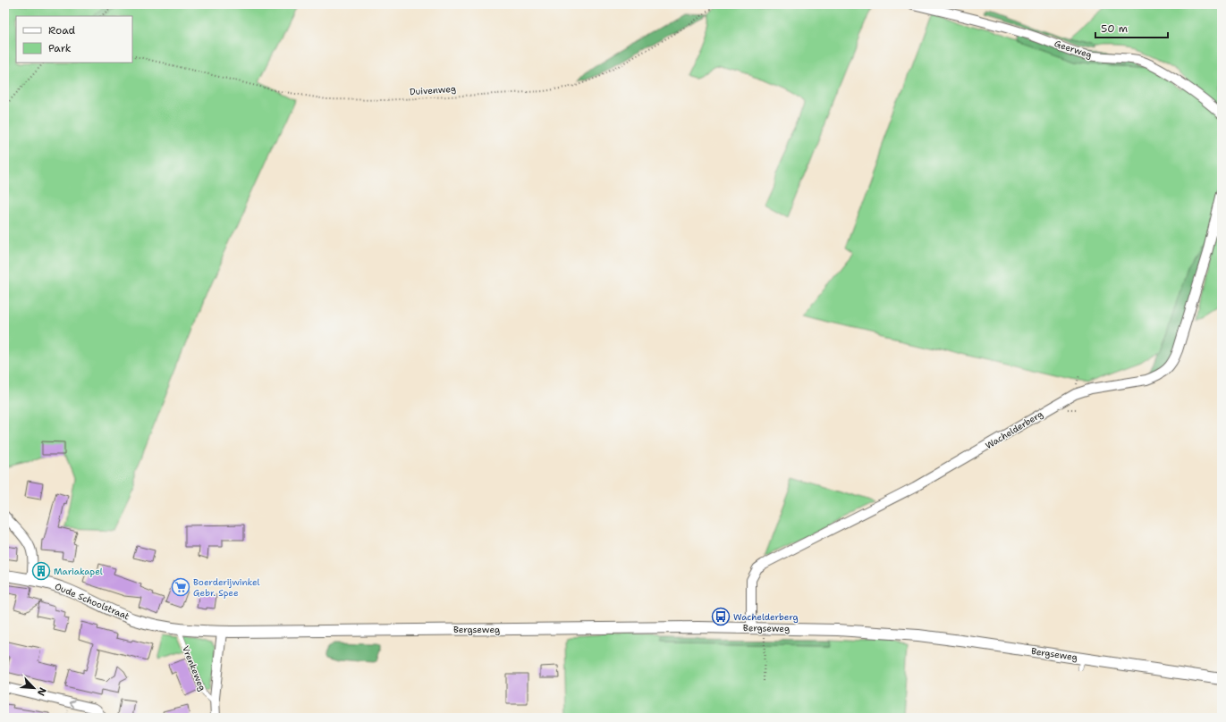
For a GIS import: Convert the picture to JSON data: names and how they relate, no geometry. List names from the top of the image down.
{
  "streets": {
    "street": [
      "Geerweg",
      "Wachelderberg",
      "Oude Schoolstraat",
      "Bergseweg",
      "Vrenkeweg"
    ],
    "path": ["Duivenweg"]
  },
  "crossings": [
    ["Wachelderberg", "Bergseweg"],
    ["Oude Schoolstraat", "Bergseweg"],
    ["Oude Schoolstraat", "Vrenkeweg"],
    ["Bergseweg", "Vrenkeweg"]
  ],
  "places": {
    "building": ["Mariakapel"],
    "supermarket": ["Boerderijwinkel Gebr. Spee"],
    "bus stop": ["Wachelderberg"]
  },
  "legend": ["Road", "Park"],
  "scale_bar": "50 m",
  "north": "bottom right"
}
